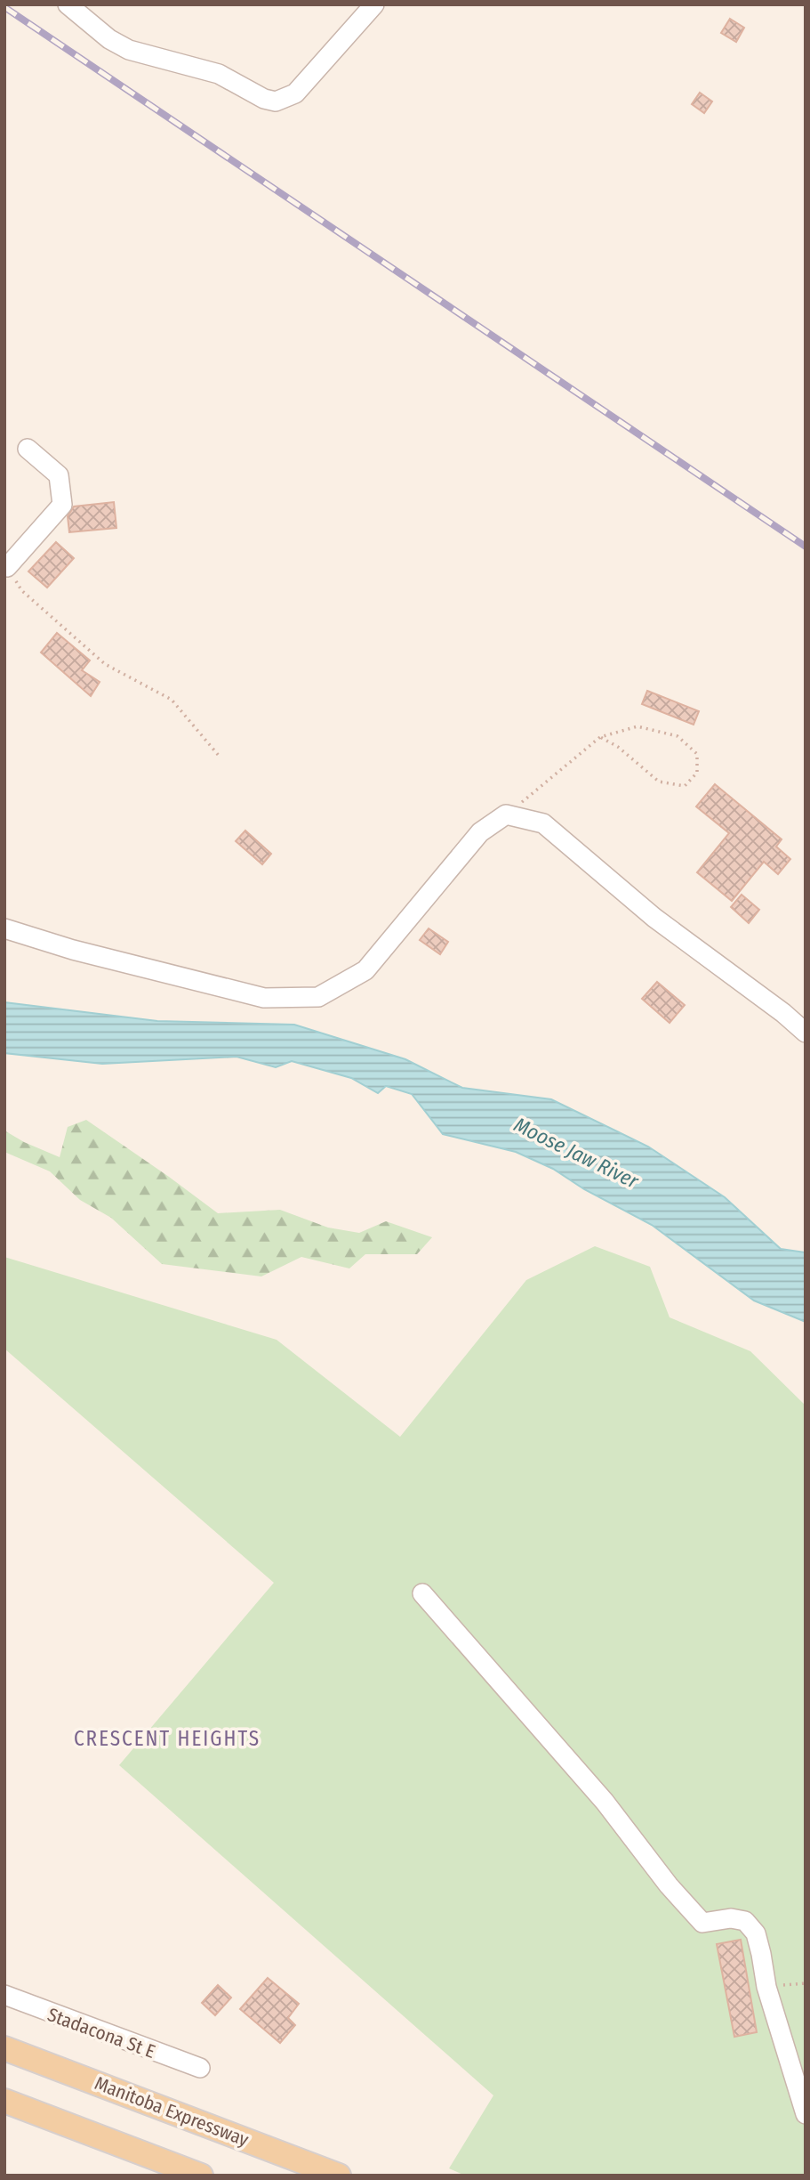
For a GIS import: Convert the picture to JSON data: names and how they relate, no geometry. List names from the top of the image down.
{
  "streets": {
    "main road": ["Manitoba Expressway"],
    "street": ["Stadacona St E"]
  },
  "districts": ["CRESCENT HEIGHTS"],
  "water": ["Moose Jaw River"]
}
